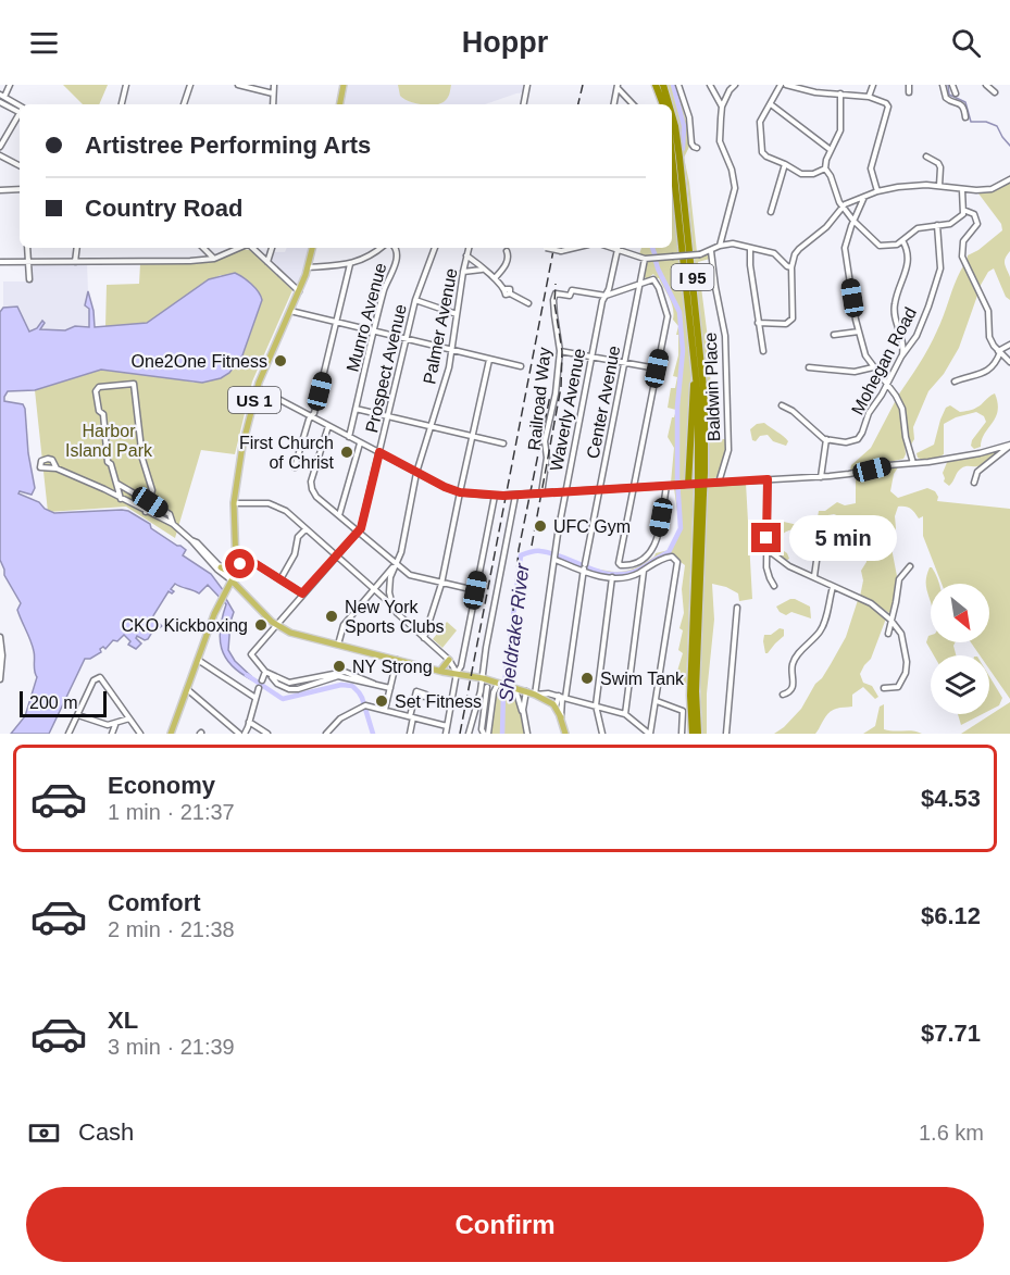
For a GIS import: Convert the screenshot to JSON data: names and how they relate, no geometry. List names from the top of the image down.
{
  "streets": {
    "highway": ["I 95"],
    "main road": ["US 1"],
    "street": [
      "Munro Avenue",
      "Palmer Avenue",
      "Mohegan Road",
      "Prospect Avenue",
      "Baldwin Place",
      "Railroad Way",
      "Center Avenue",
      "Waverly Avenue"
    ]
  },
  "crossings": [
    ["Railroad Way", "Waverly Avenue"]
  ],
  "water": ["Sheldrake River"],
  "parks": ["Harbor Island Park"],
  "places": [
    "One2One Fitness",
    "First Church of Christ",
    "UFC Gym",
    "New York Sports Clubs",
    "CKO Kickboxing",
    "NY Strong",
    "Swim Tank",
    "Set Fitness"
  ],
  "scale_bar": "200 m",
  "north": "bottom right",
  "page": {
    "header": "Hoppr",
    "banner": ["Artistree Performing Arts", "Country Road"],
    "bubble": "5 min",
    "scale": "200 m",
    "list": [
      {
        "name": "Economy",
        "note": "1 min · 21:37",
        "value": "$4.53"
      },
      {
        "name": "Comfort",
        "note": "2 min · 21:38",
        "value": "$6.12"
      },
      {
        "name": "XL",
        "note": "3 min · 21:39",
        "value": "$7.71"
      }
    ],
    "pay": ["Cash", "1.6 km"],
    "buttons": "Confirm"
  }
}
